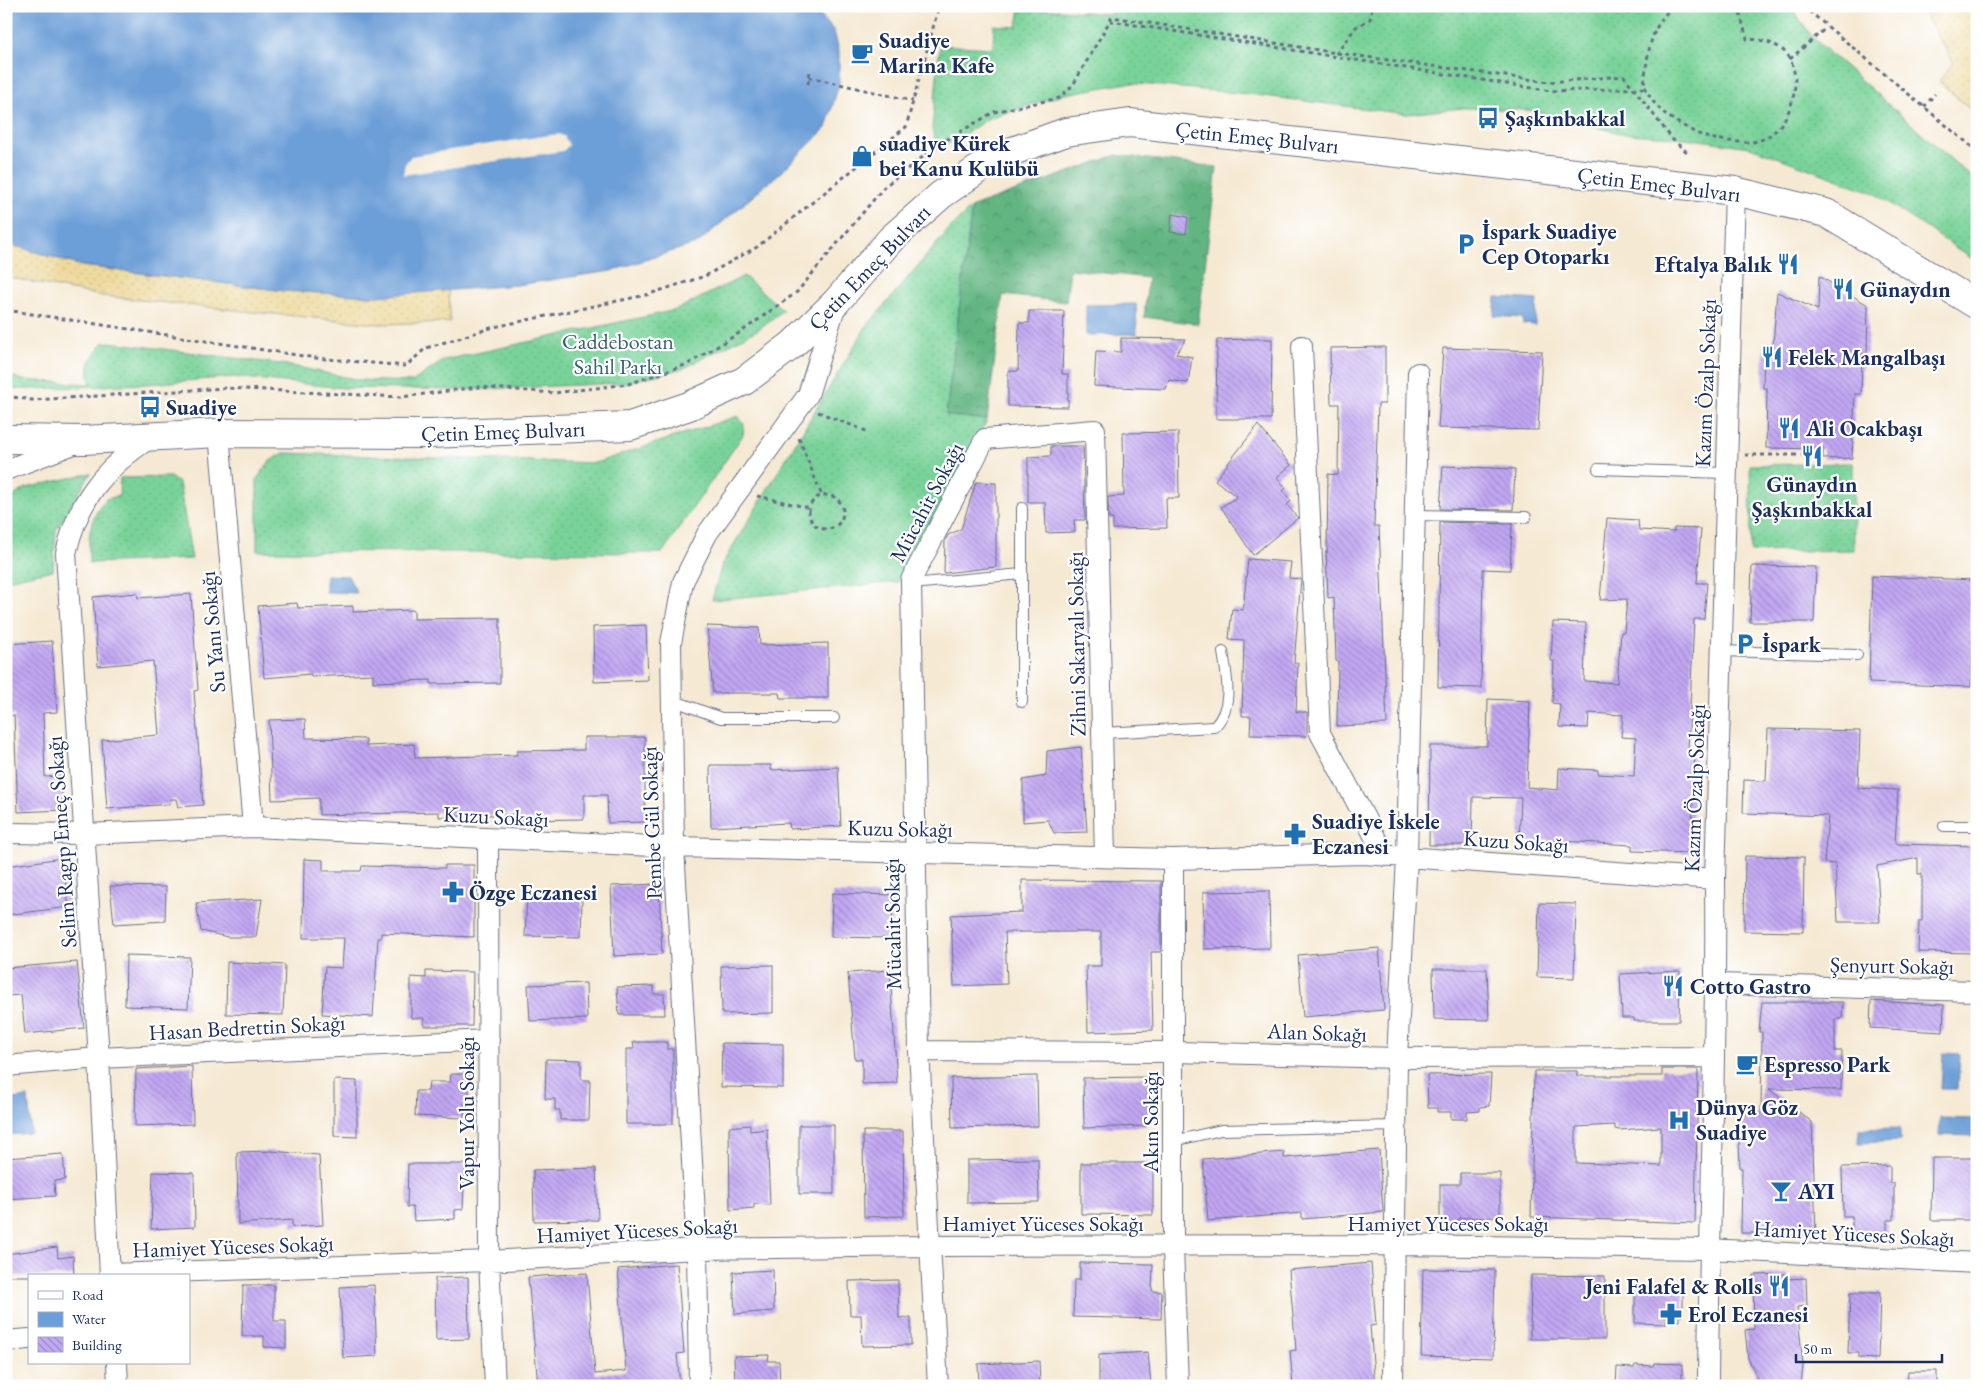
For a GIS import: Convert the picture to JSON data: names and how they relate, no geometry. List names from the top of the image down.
{
  "streets": {
    "main road": ["Çetin Emeç Bulvarı"],
    "street": [
      "Kazım Özalp Sokağı",
      "Mücahit Sokağı",
      "Su Yanı Sokağı",
      "Zihni Sakaryalı Sokağı",
      "Kuzu Sokağı",
      "Pembe Gül Sokağı",
      "Selim Ragıp Emeç Sokağı",
      "Şenyurt Sokağı",
      "Hasan Bedrettin Sokağı",
      "Alan Sokağı",
      "Vapur Yolu Sokağı",
      "Akın Sokağı",
      "Hamiyet Yüceses Sokağı"
    ]
  },
  "crossings": [
    ["Çetin Emeç Bulvarı", "Kazım Özalp Sokağı"],
    ["Çetin Emeç Bulvarı", "Su Yanı Sokağı"],
    ["Çetin Emeç Bulvarı", "Pembe Gül Sokağı"],
    ["Çetin Emeç Bulvarı", "Selim Ragıp Emeç Sokağı"],
    ["Kazım Özalp Sokağı", "Kuzu Sokağı"],
    ["Kazım Özalp Sokağı", "Şenyurt Sokağı"],
    ["Kazım Özalp Sokağı", "Alan Sokağı"],
    ["Kazım Özalp Sokağı", "Hamiyet Yüceses Sokağı"],
    ["Mücahit Sokağı", "Zihni Sakaryalı Sokağı"],
    ["Mücahit Sokağı", "Kuzu Sokağı"],
    ["Mücahit Sokağı", "Alan Sokağı"],
    ["Mücahit Sokağı", "Hamiyet Yüceses Sokağı"],
    ["Su Yanı Sokağı", "Kuzu Sokağı"],
    ["Zihni Sakaryalı Sokağı", "Kuzu Sokağı"],
    ["Kuzu Sokağı", "Pembe Gül Sokağı"],
    ["Kuzu Sokağı", "Selim Ragıp Emeç Sokağı"],
    ["Kuzu Sokağı", "Vapur Yolu Sokağı"],
    ["Kuzu Sokağı", "Akın Sokağı"],
    ["Pembe Gül Sokağı", "Hamiyet Yüceses Sokağı"],
    ["Selim Ragıp Emeç Sokağı", "Hasan Bedrettin Sokağı"],
    ["Hasan Bedrettin Sokağı", "Vapur Yolu Sokağı"],
    ["Alan Sokağı", "Akın Sokağı"],
    ["Vapur Yolu Sokağı", "Hamiyet Yüceses Sokağı"],
    ["Akın Sokağı", "Hamiyet Yüceses Sokağı"]
  ],
  "parks": ["Caddebostan Sahil Parkı"],
  "places": {
    "cafe": ["Suadiye Marina Kafe", "Espresso Park"],
    "bus stop": ["Şaşkınbakkal", "Suadiye"],
    "shop": ["suadiye Kürek bei Kanu Kulübü"],
    "parking": ["İspark Suadiye Cep Otoparkı", "İspark"],
    "restaurant": [
      "Eftalya Balık",
      "Günaydın",
      "Felek Mangalbaşı",
      "Ali Ocakbaşı",
      "Günaydın Şaşkınbakkal",
      "Cotto Gastro",
      "Jeni Falafel & Rolls"
    ],
    "pharmacy": ["Suadiye İskele Eczanesi", "Özge Eczanesi", "Erol Eczanesi"],
    "hospital": ["Dünya Göz Suadiye"],
    "bar": ["AYI"]
  },
  "legend": ["Road", "Water", "Building"],
  "scale_bar": "50 m"
}
